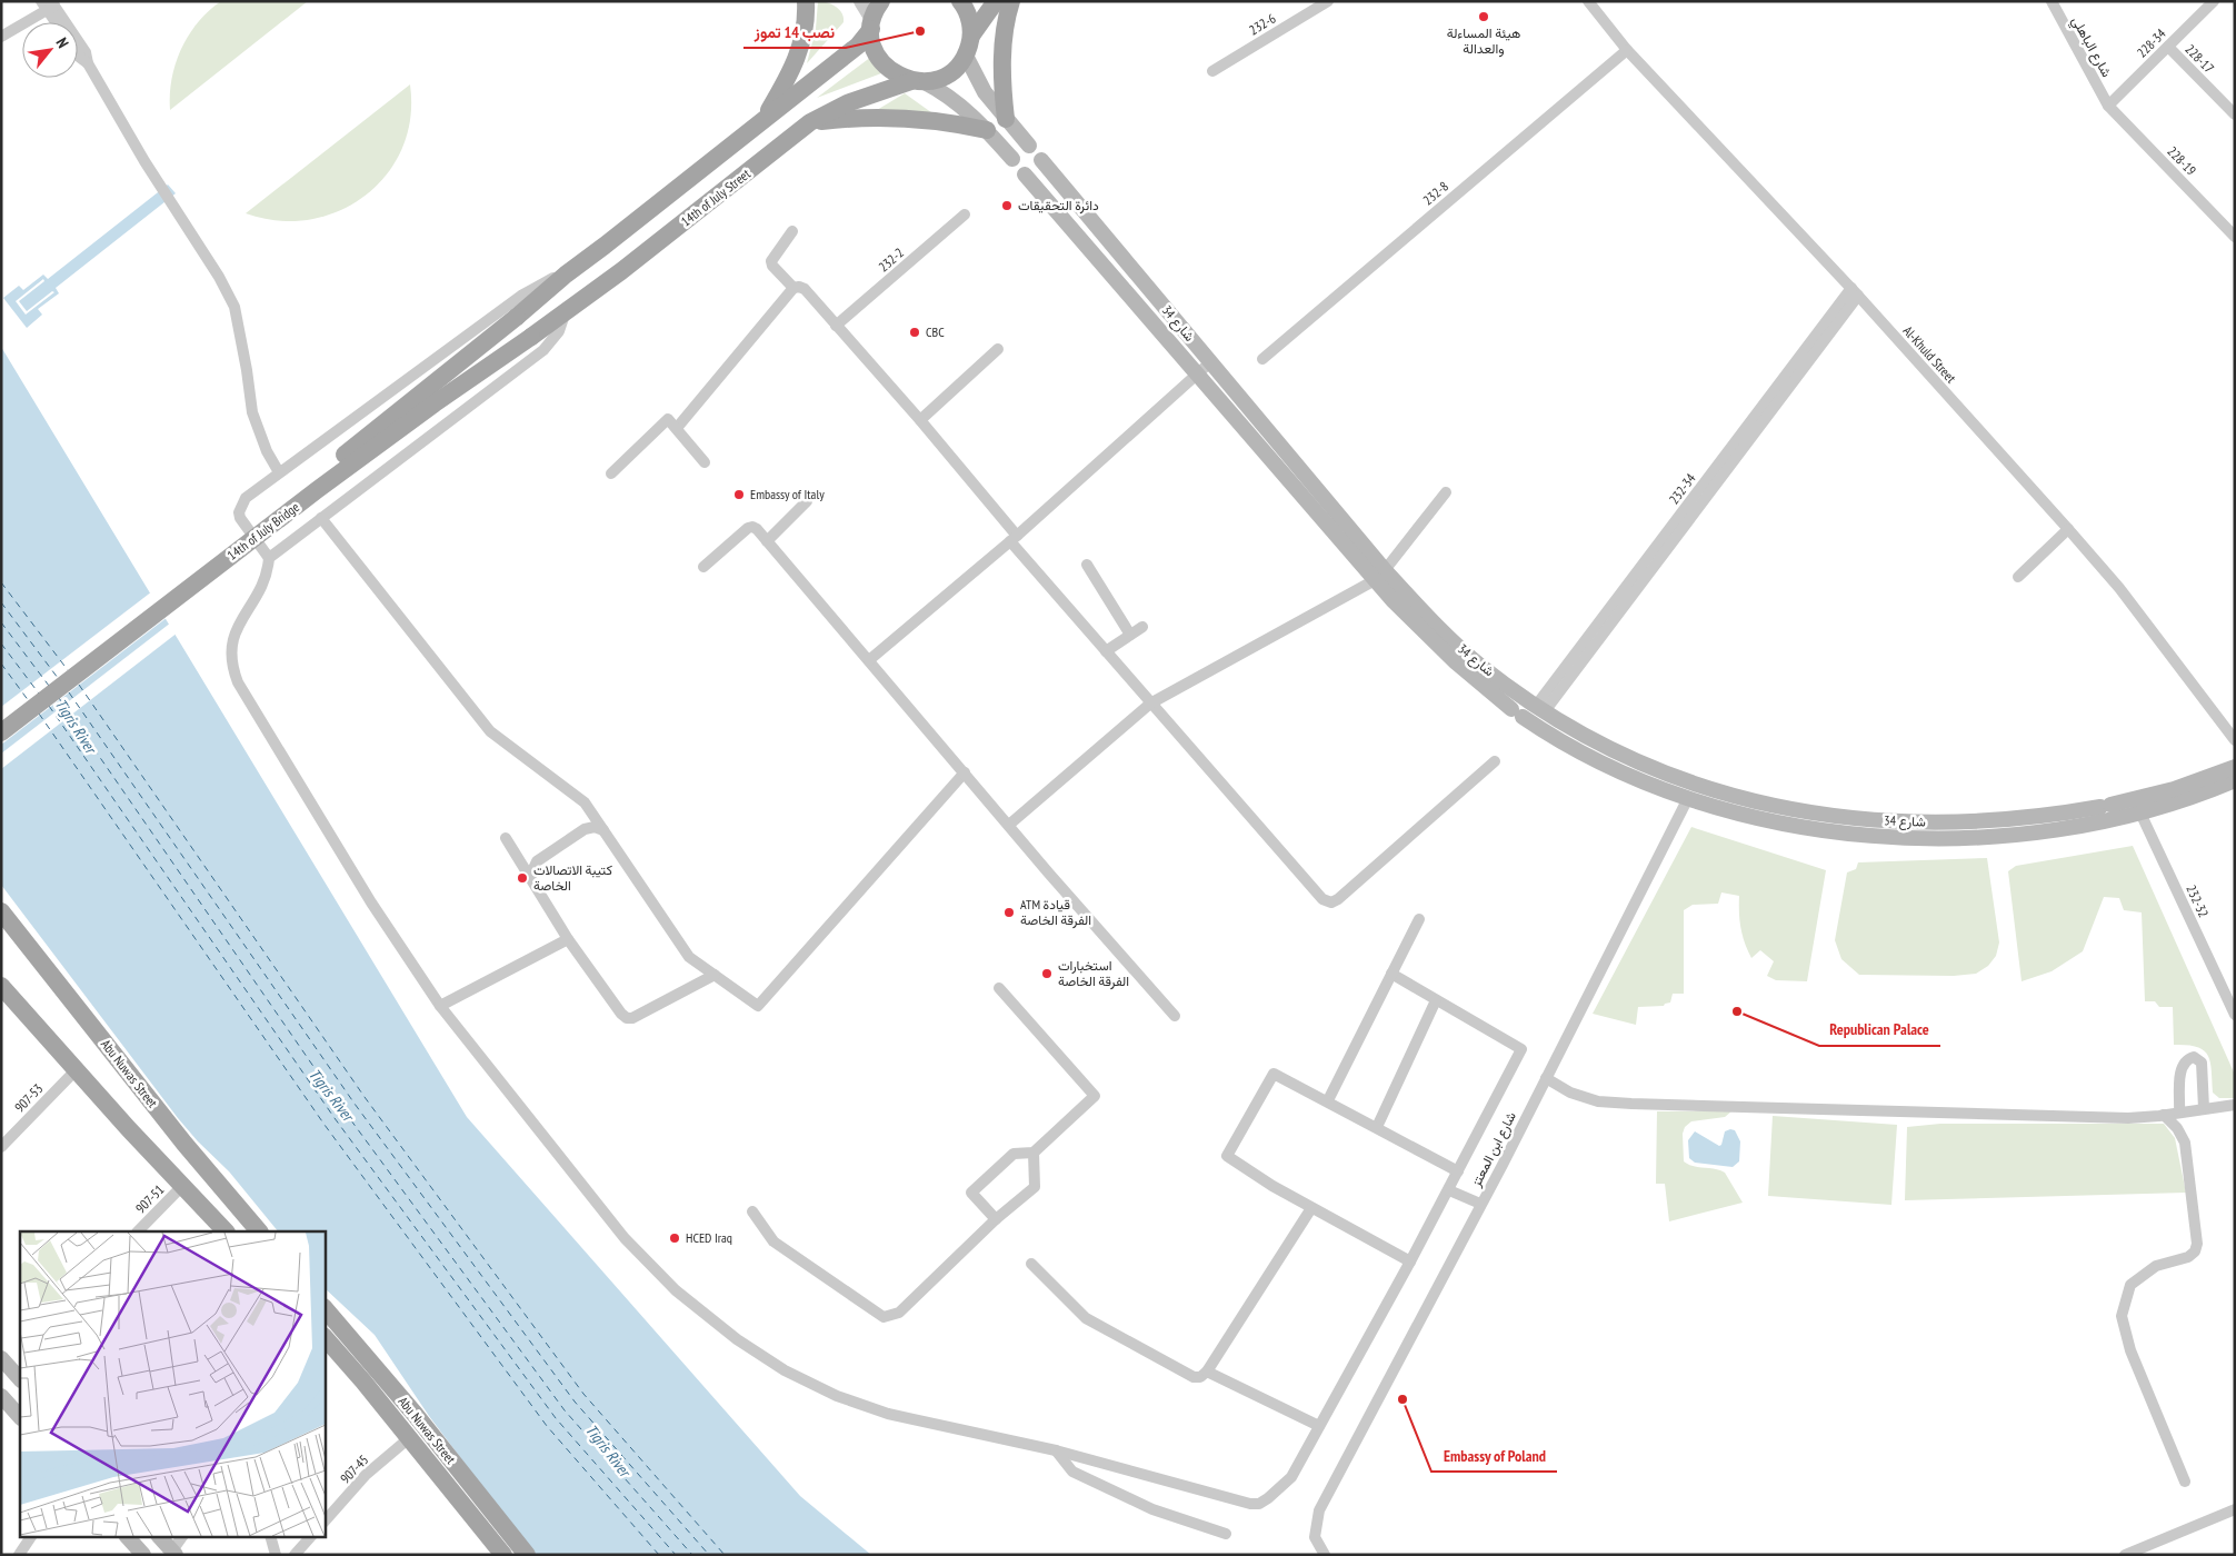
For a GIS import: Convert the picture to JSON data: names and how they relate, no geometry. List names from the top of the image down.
{
  "streets": {
    "main road": [
      "14th of July Street",
      "شارع 34",
      "14th of July Bridge",
      "Abu Nuwas Street"
    ],
    "street": [
      "232-6",
      "228-34",
      "شارع الباهلي",
      "228-17",
      "228-19",
      "232-8",
      "232-2",
      "Al-Khuld Street",
      "232-34",
      "232-32",
      "907-53",
      "شارع ابن المعتز",
      "907-51",
      "907-45"
    ]
  },
  "crossings": [
    ["228-34", "شارع الباهلي"],
    ["228-34", "228-17"],
    ["228-34", "228-19"],
    ["شارع الباهلي", "228-19"],
    ["232-8", "Al-Khuld Street"],
    ["14th of July Street", "14th of July Bridge"],
    ["شارع 34", "232-34"],
    ["شارع 34", "232-32"],
    ["شارع 34", "شارع ابن المعتز"],
    ["Al-Khuld Street", "232-34"],
    ["Abu Nuwas Street", "907-45"]
  ],
  "water": ["Tigris River"],
  "places": [
    "هيئة المساءلة والعدالة",
    "نصب 14 تموز",
    "دائرة التحقيقات",
    "CBC",
    "Embassy of Italy",
    "كتيبة الاتصالات الخاصة",
    "ATM قيادة الفرقة الخاصة",
    "استخبارات الفرقة الخاصة",
    "Republican Palace",
    "HCED Iraq",
    "Embassy of Poland"
  ],
  "north": "top right"
}
